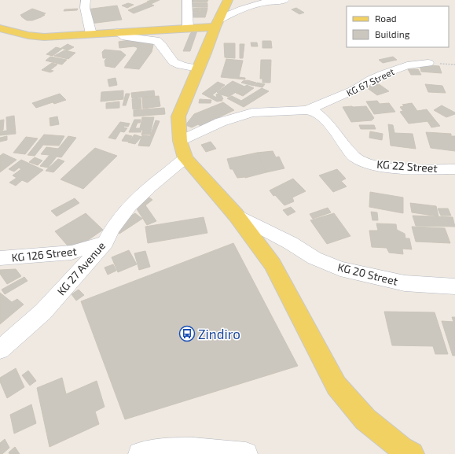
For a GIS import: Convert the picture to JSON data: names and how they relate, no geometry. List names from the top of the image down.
{
  "streets": {
    "street": [
      "KG 67 Street",
      "KG 22 Street",
      "KG 126 Street",
      "KG 27 Avenue",
      "KG 20 Street"
    ]
  },
  "crossings": [
    ["KG 67 Street", "KG 22 Street"],
    ["KG 126 Street", "KG 27 Avenue"]
  ],
  "places": {
    "bus stop": ["Zindiro"]
  },
  "legend": ["Road", "Building"]
}
